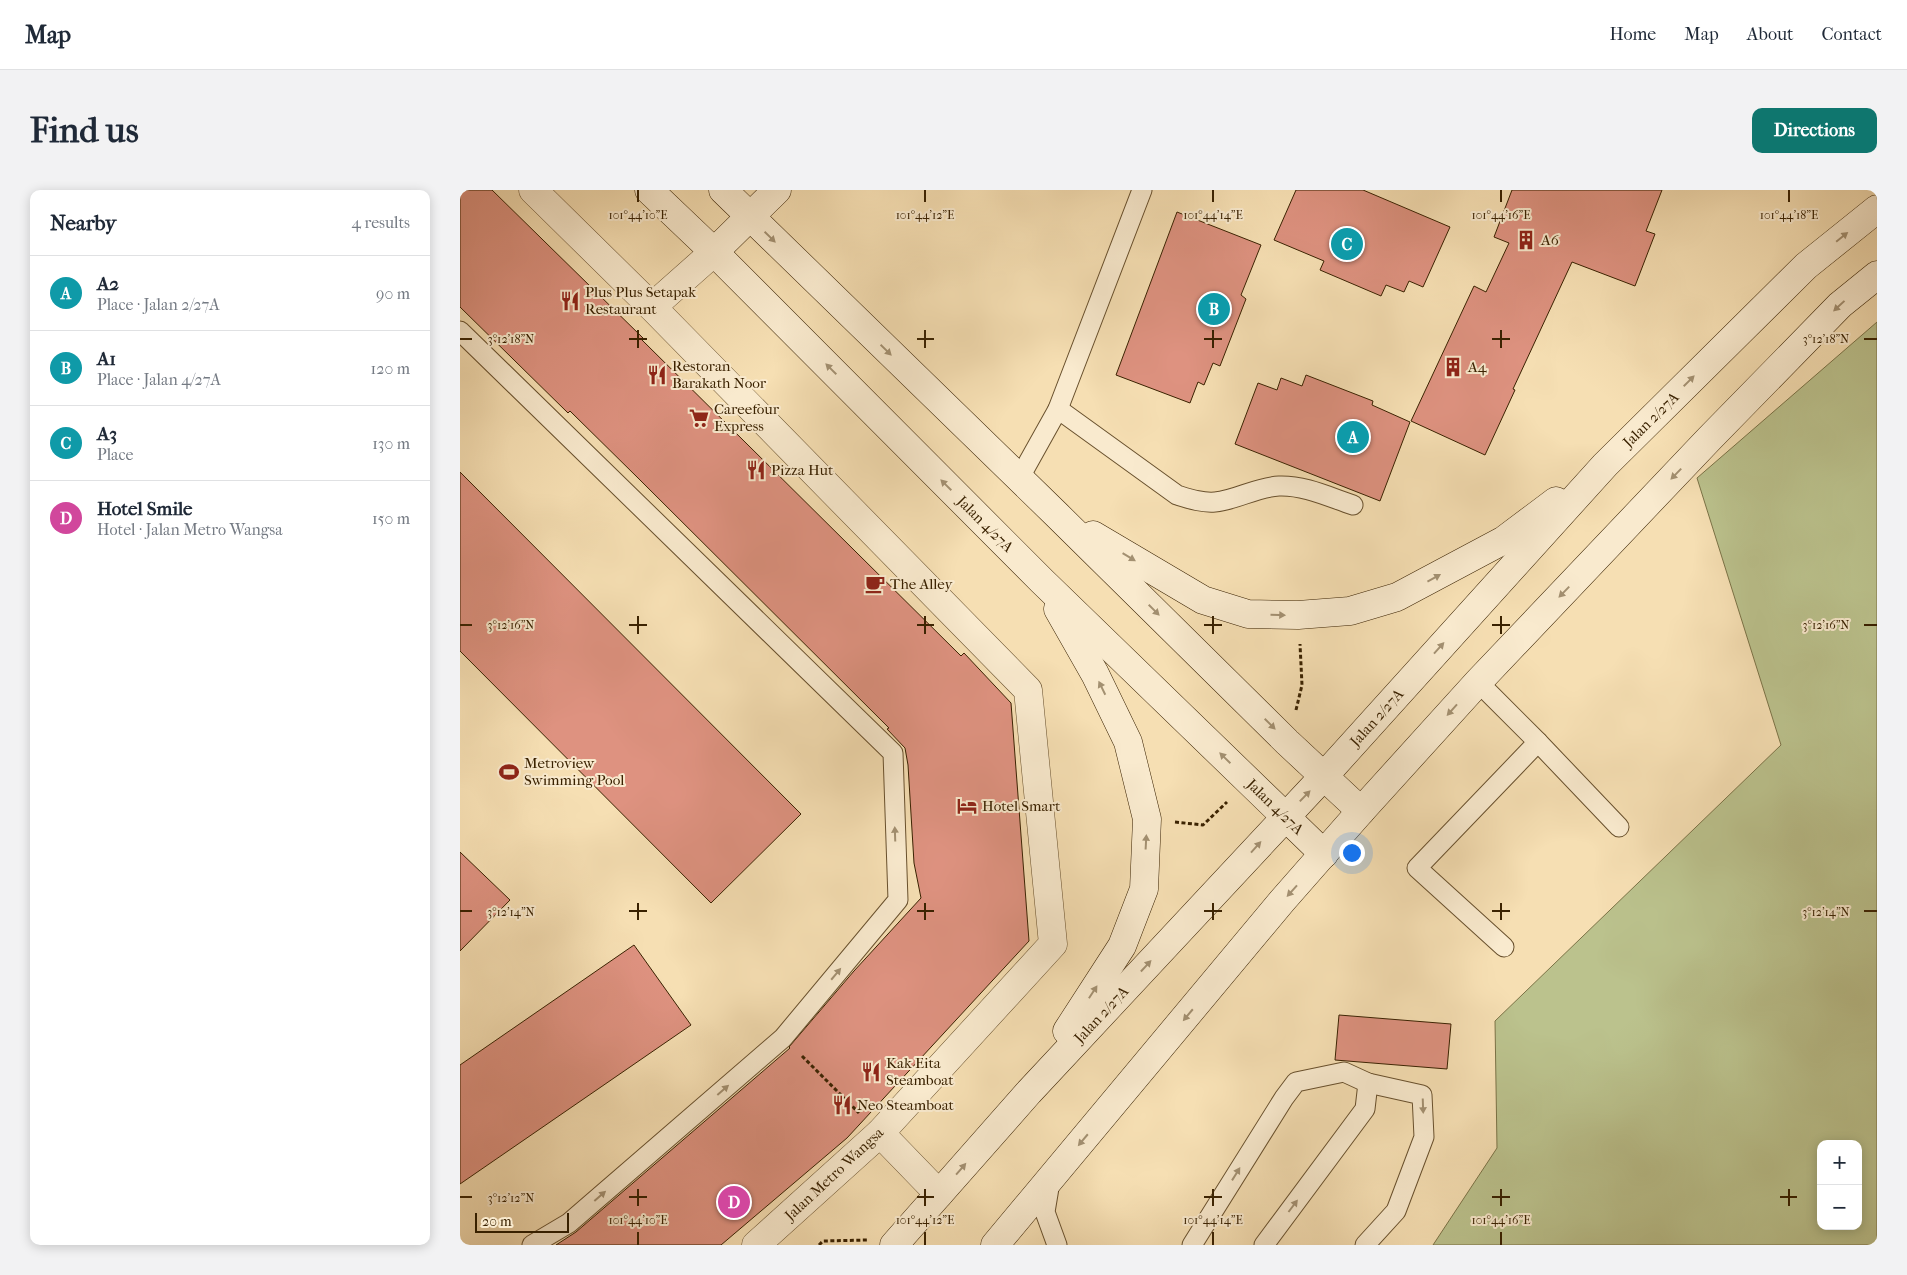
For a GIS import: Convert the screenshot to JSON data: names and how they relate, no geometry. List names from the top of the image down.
{
  "streets": {
    "main road": ["Jalan 2/27A", "Jalan 4/27A", "Jalan Metro Wangsa"]
  },
  "crossings": [
    ["Jalan 2/27A", "Jalan 4/27A"]
  ],
  "places": {
    "building": ["A6", "A4"],
    "restaurant": [
      "Plus Plus Setapak Restaurant",
      "Restoran Barakath Noor",
      "Pizza Hut",
      "Kak Eita Steamboat",
      "Neo Steamboat"
    ],
    "supermarket": ["Careefour Express"],
    "cafe": ["The Alley"],
    "sports": ["Metroview Swimming Pool"],
    "hotel": ["Hotel Smart"]
  },
  "scale_bar": "20 m",
  "page": {
    "header": "Map",
    "nav": [
      "Home",
      "Map",
      "About",
      "Contact"
    ],
    "buttons": "Directions",
    "title": "Find us",
    "heading": ["Nearby", "4 results"],
    "pins": [
      "C",
      "B",
      "A",
      "D"
    ],
    "list": [
      {
        "mark": "A",
        "name": "A2",
        "note": "Place · Jalan 2/27A",
        "value": "90 m"
      },
      {
        "mark": "B",
        "name": "A1",
        "note": "Place · Jalan 4/27A",
        "value": "120 m"
      },
      {
        "mark": "C",
        "name": "A3",
        "note": "Place",
        "value": "130 m"
      },
      {
        "mark": "D",
        "name": "Hotel Smile",
        "note": "Hotel · Jalan Metro Wangsa",
        "value": "150 m"
      }
    ],
    "map_buttons": ["+", "−"],
    "scale": "20 m"
  },
  "coordinates": [
    "101°44'10\"E",
    "101°44'12\"E",
    "101°44'14\"E",
    "101°44'16\"E",
    "101°44'18\"E",
    "3°12'18\"N",
    "3°12'16\"N",
    "3°12'14\"N",
    "3°12'12\"N"
  ]
}
